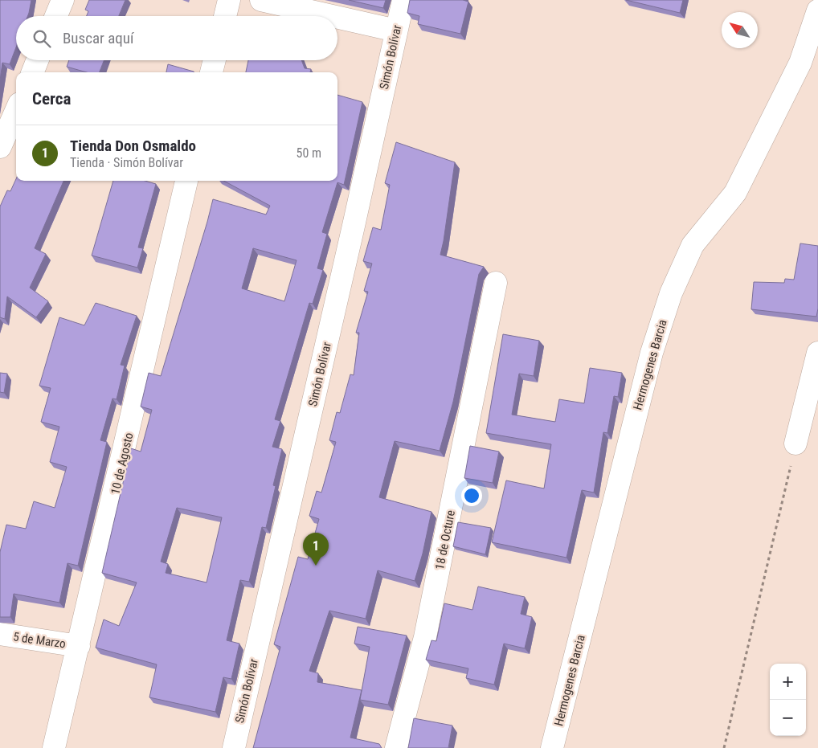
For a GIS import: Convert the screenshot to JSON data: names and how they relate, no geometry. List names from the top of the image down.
{
  "streets": {
    "street": [
      "Simón Bolívar",
      "Hermogenes Barcia",
      "10 de Agosto",
      "18 de Octure",
      "5 de Marzo"
    ]
  },
  "crossings": [
    ["10 de Agosto", "5 de Marzo"]
  ],
  "north": "top left",
  "page": {
    "search": "Buscar aquí",
    "heading": "Cerca",
    "list": [
      {
        "mark": "1",
        "name": "Tienda Don Osmaldo",
        "note": "Tienda · Simón Bolívar",
        "value": "50 m"
      }
    ],
    "pins": "1",
    "map_buttons": ["+", "−"]
  }
}
